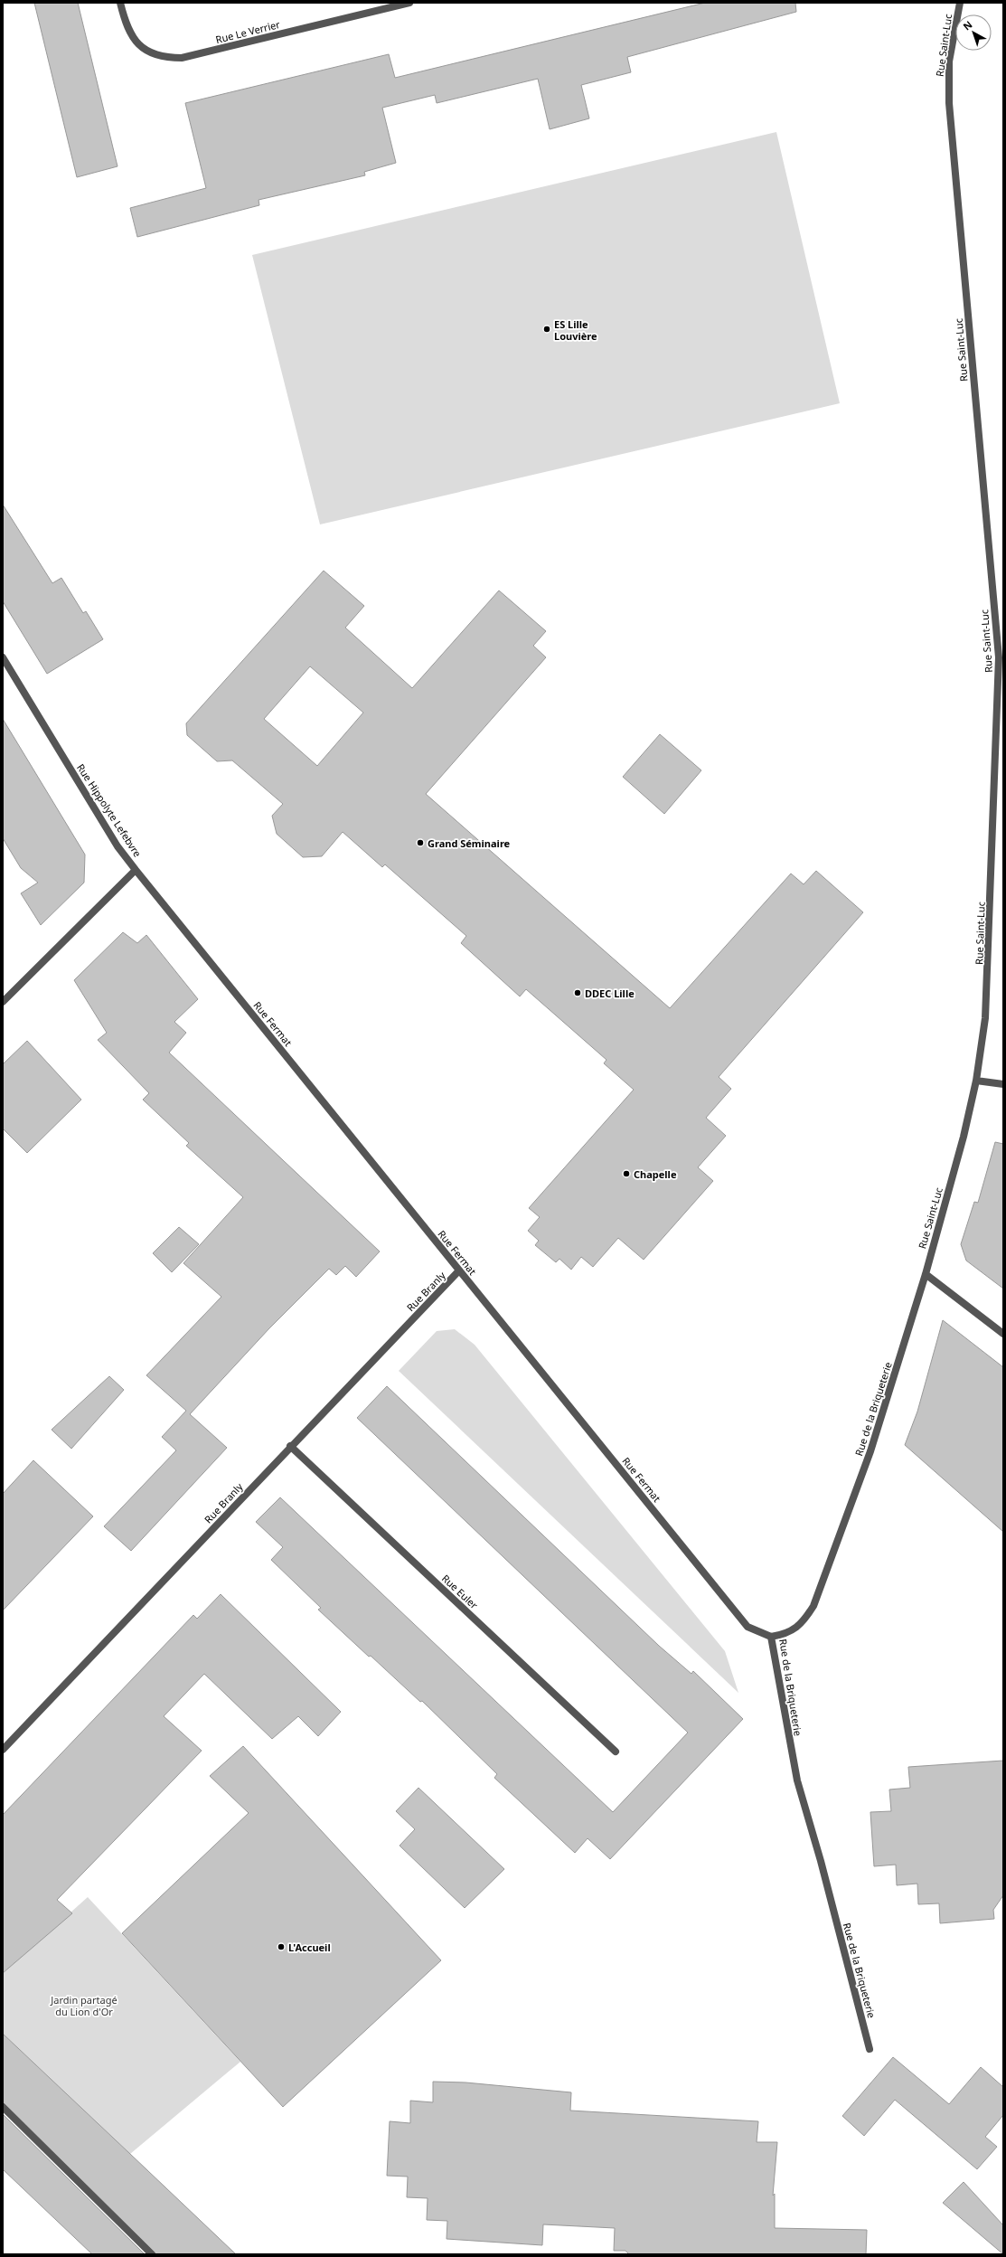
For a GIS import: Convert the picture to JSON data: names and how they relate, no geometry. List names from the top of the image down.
{
  "streets": {
    "street": [
      "Rue Le Verrier",
      "Rue Saint-Luc",
      "Rue Hippolyte Lefebvre",
      "Rue Fermat",
      "Rue Branly",
      "Rue de la Briqueterie",
      "Rue Euler"
    ]
  },
  "crossings": [
    ["Rue Saint-Luc", "Rue de la Briqueterie"],
    ["Rue Hippolyte Lefebvre", "Rue Fermat"],
    ["Rue Fermat", "Rue Branly"],
    ["Rue Fermat", "Rue de la Briqueterie"],
    ["Rue Branly", "Rue Euler"]
  ],
  "parks": ["Jardin partagé du Lion d'Or"],
  "places": [
    "ES Lille Louvière",
    "Grand Séminaire",
    "DDEC Lille",
    "Chapelle",
    "L'Accueil"
  ],
  "north": "top left"
}
